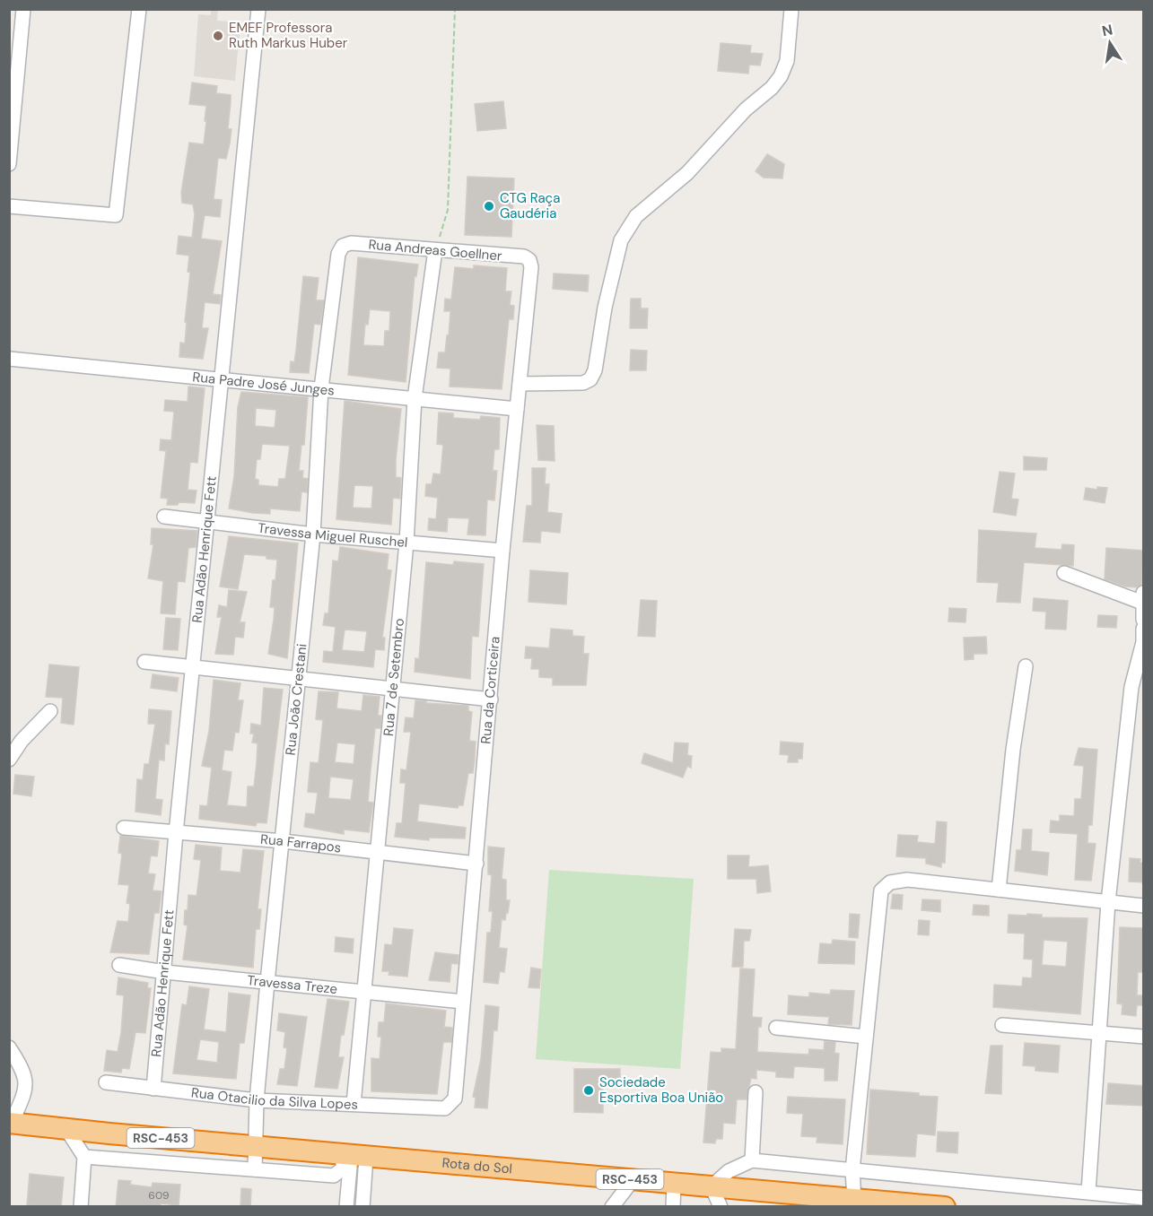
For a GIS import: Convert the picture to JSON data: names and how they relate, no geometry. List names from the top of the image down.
{
  "streets": {
    "highway": ["RSC-453", "Rota do Sol"],
    "street": [
      "Rua Andreas Goellner",
      "Rua Padre José Junges",
      "Travessa Miguel Ruschel",
      "Rua Adão Henrique Fett",
      "Rua 7 de Setembro",
      "Rua da Corticeira",
      "Rua João Crestani",
      "Rua Farrapos",
      "Travessa Treze",
      "Rua Otacilio da Silva Lopes"
    ]
  },
  "crossings": [
    ["Rua Andreas Goellner", "Rua 7 de Setembro"],
    ["Rua Andreas Goellner", "Rua da Corticeira"],
    ["Rua Andreas Goellner", "Rua João Crestani"],
    ["Rua Padre José Junges", "Rua Adão Henrique Fett"],
    ["Rua Padre José Junges", "Rua 7 de Setembro"],
    ["Rua Padre José Junges", "Rua da Corticeira"],
    ["Rua Padre José Junges", "Rua João Crestani"],
    ["Travessa Miguel Ruschel", "Rua Adão Henrique Fett"],
    ["Travessa Miguel Ruschel", "Rua 7 de Setembro"],
    ["Travessa Miguel Ruschel", "Rua da Corticeira"],
    ["Travessa Miguel Ruschel", "Rua João Crestani"],
    ["Rua Adão Henrique Fett", "Rua Farrapos"],
    ["Rua Adão Henrique Fett", "Travessa Treze"],
    ["Rua Adão Henrique Fett", "Rua Otacilio da Silva Lopes"],
    ["Rua 7 de Setembro", "Rua Farrapos"],
    ["Rua 7 de Setembro", "Travessa Treze"],
    ["Rua 7 de Setembro", "Rua Otacilio da Silva Lopes"],
    ["Rua da Corticeira", "Rua Farrapos"],
    ["Rua da Corticeira", "Travessa Treze"],
    ["Rua da Corticeira", "Rua Otacilio da Silva Lopes"],
    ["Rua João Crestani", "Rua Farrapos"],
    ["Rua João Crestani", "Travessa Treze"],
    ["Rua João Crestani", "Rua Otacilio da Silva Lopes"],
    ["Rua João Crestani", "Rota do Sol"]
  ],
  "places": ["EMEF Professora Ruth Markus Huber", "CTG Raça Gaudéria", "Sociedade Esportiva Boa União"],
  "house_numbers": ["609"],
  "north": "top"
}
